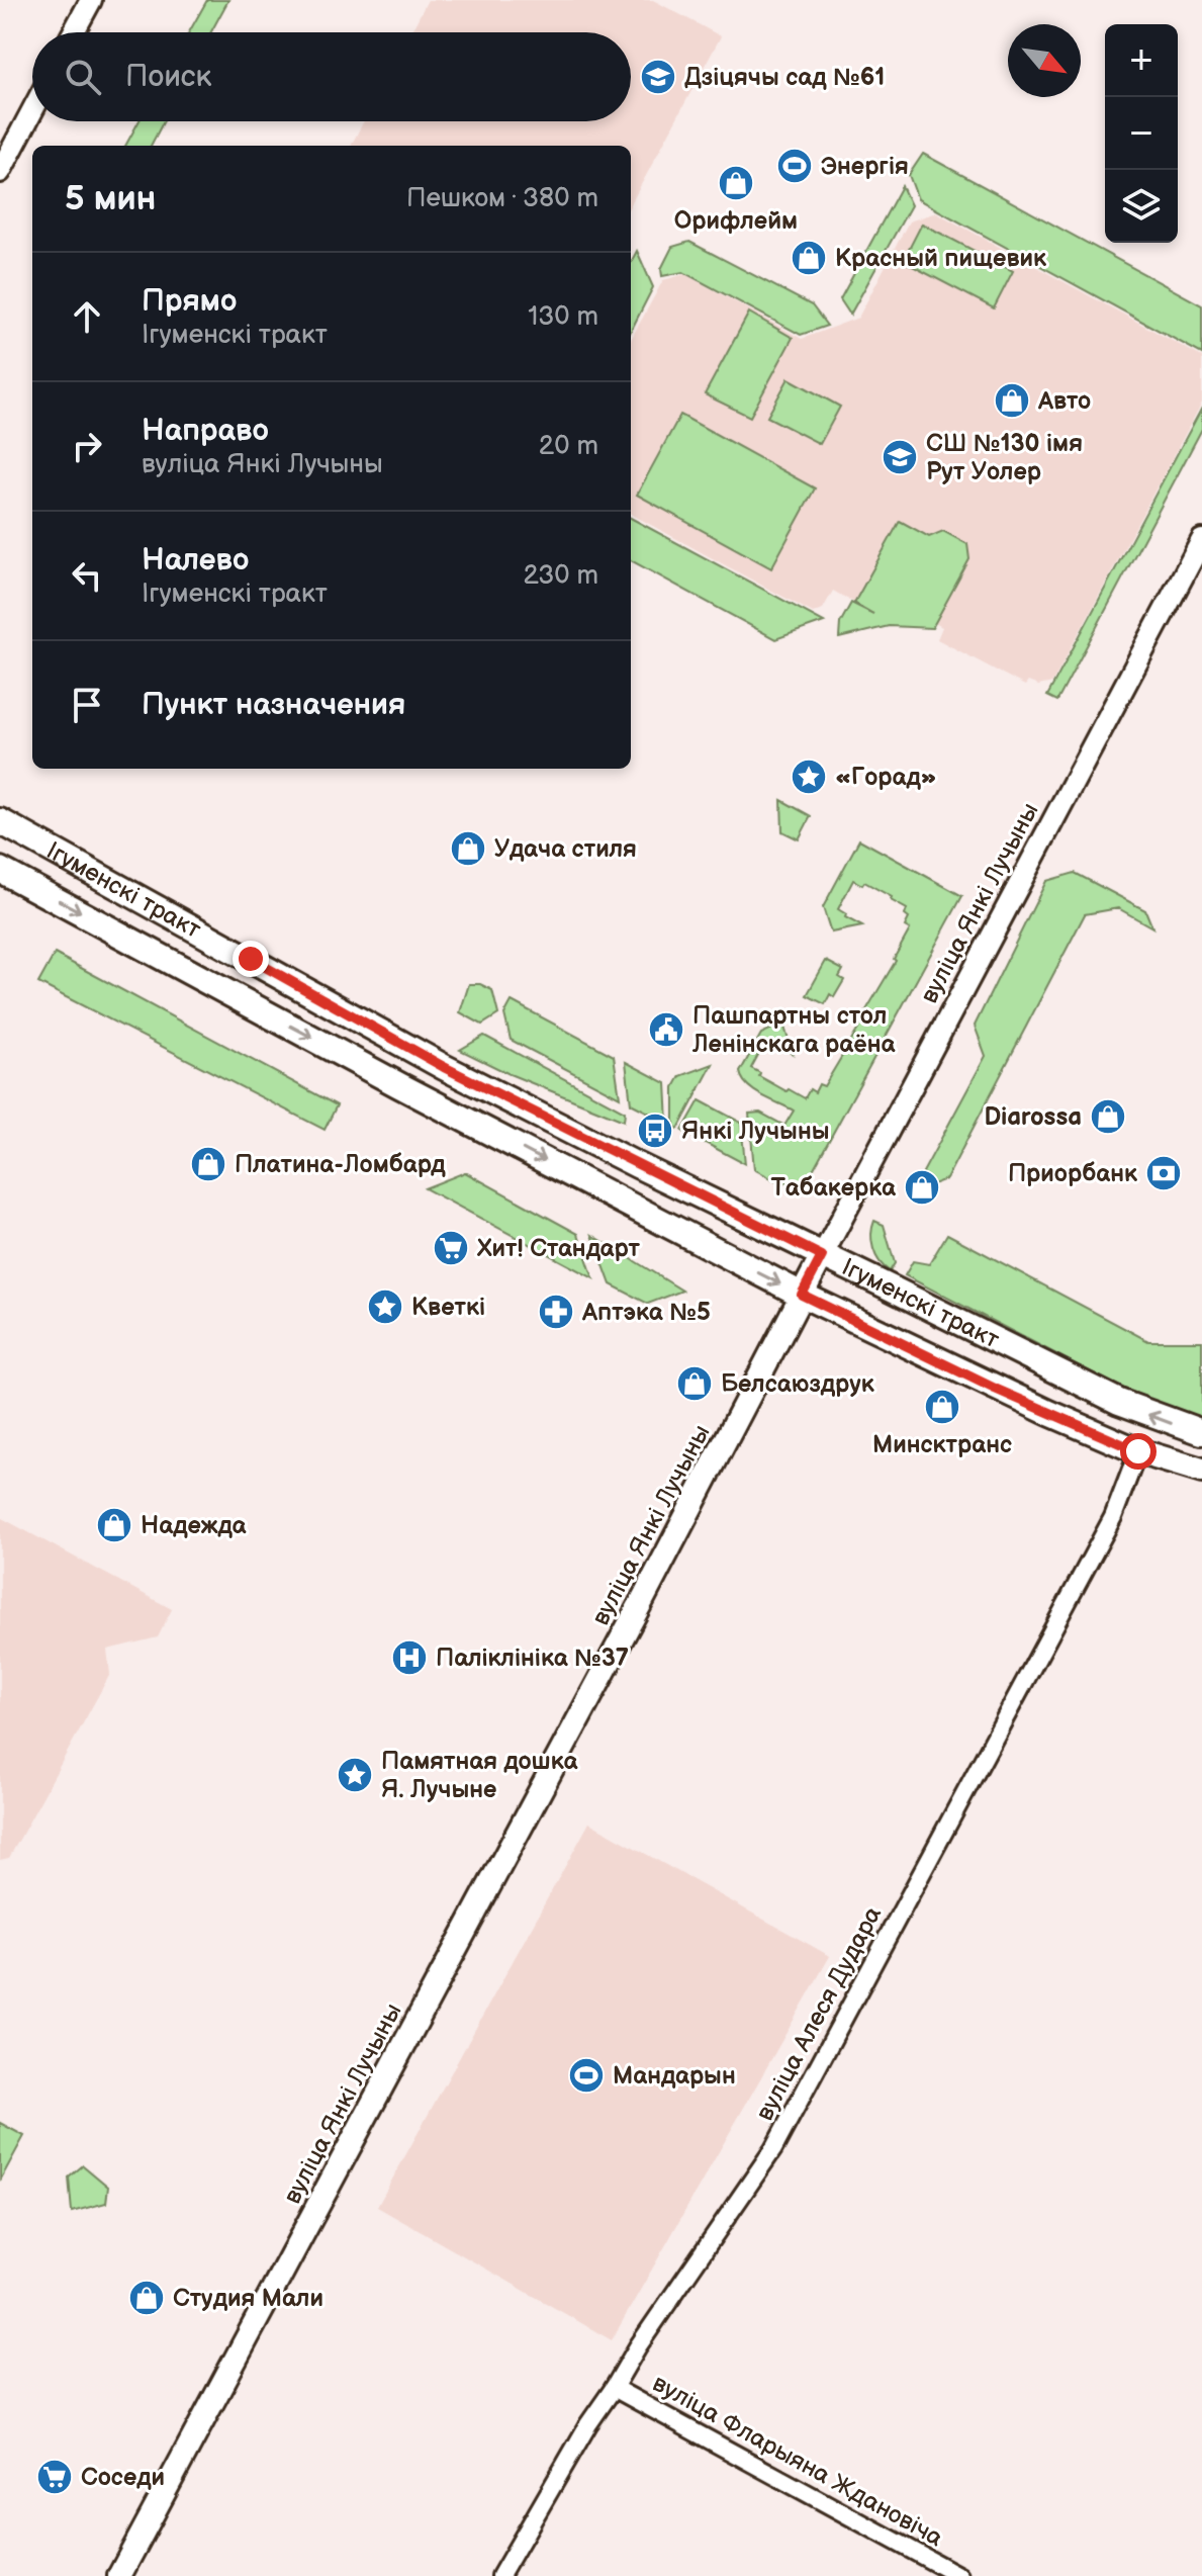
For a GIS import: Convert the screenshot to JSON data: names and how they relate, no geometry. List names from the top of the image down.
{
  "streets": {
    "main road": ["Ігуменскі тракт", "вуліца Янкі Лучыны"],
    "street": ["вуліца Алеся Дудара", "вуліца Фларыяна Ждановіча"]
  },
  "crossings": [
    ["Ігуменскі тракт", "вуліца Янкі Лучыны"],
    ["Ігуменскі тракт", "вуліца Алеся Дудара"],
    ["вуліца Алеся Дудара", "вуліца Фларыяна Ждановіча"]
  ],
  "places": {
    "school or university": ["Дзіцячы сад №61", "СШ №130 імя Рут Уолер"],
    "sports": ["Энергія", "Мандарын"],
    "shop": [
      "Орифлейм",
      "Красный пищевик",
      "Авто",
      "Удача стиля",
      "Diarossa",
      "Платина-Ломбард",
      "Табакерка",
      "Белсаюздрук",
      "Минсктранс",
      "Надежда",
      "Студия Мали"
    ],
    "place": ["«Горад»", "Кветкі", "Памятная дошка Я. Лучыне"],
    "public building": ["Пашпартны стол Ленінскага раёна"],
    "bus stop": ["Янкі Лучыны"],
    "bank": ["Приорбанк"],
    "supermarket": ["Хит! Стандарт", "Соседи"],
    "pharmacy": ["Аптэка №5"],
    "hospital": ["Паліклініка №37"]
  },
  "north": "bottom right",
  "page": {
    "map_buttons": ["+", "−"],
    "search": "Поиск",
    "heading": ["5 мин", "Пешком · 380 m"],
    "list": [
      ["Прямо", "Ігуменскі тракт", "130 m"],
      ["Направо", "вуліца Янкі Лучыны", "20 m"],
      ["Налево", "Ігуменскі тракт", "230 m"],
      "Пункт назначения"
    ]
  }
}
